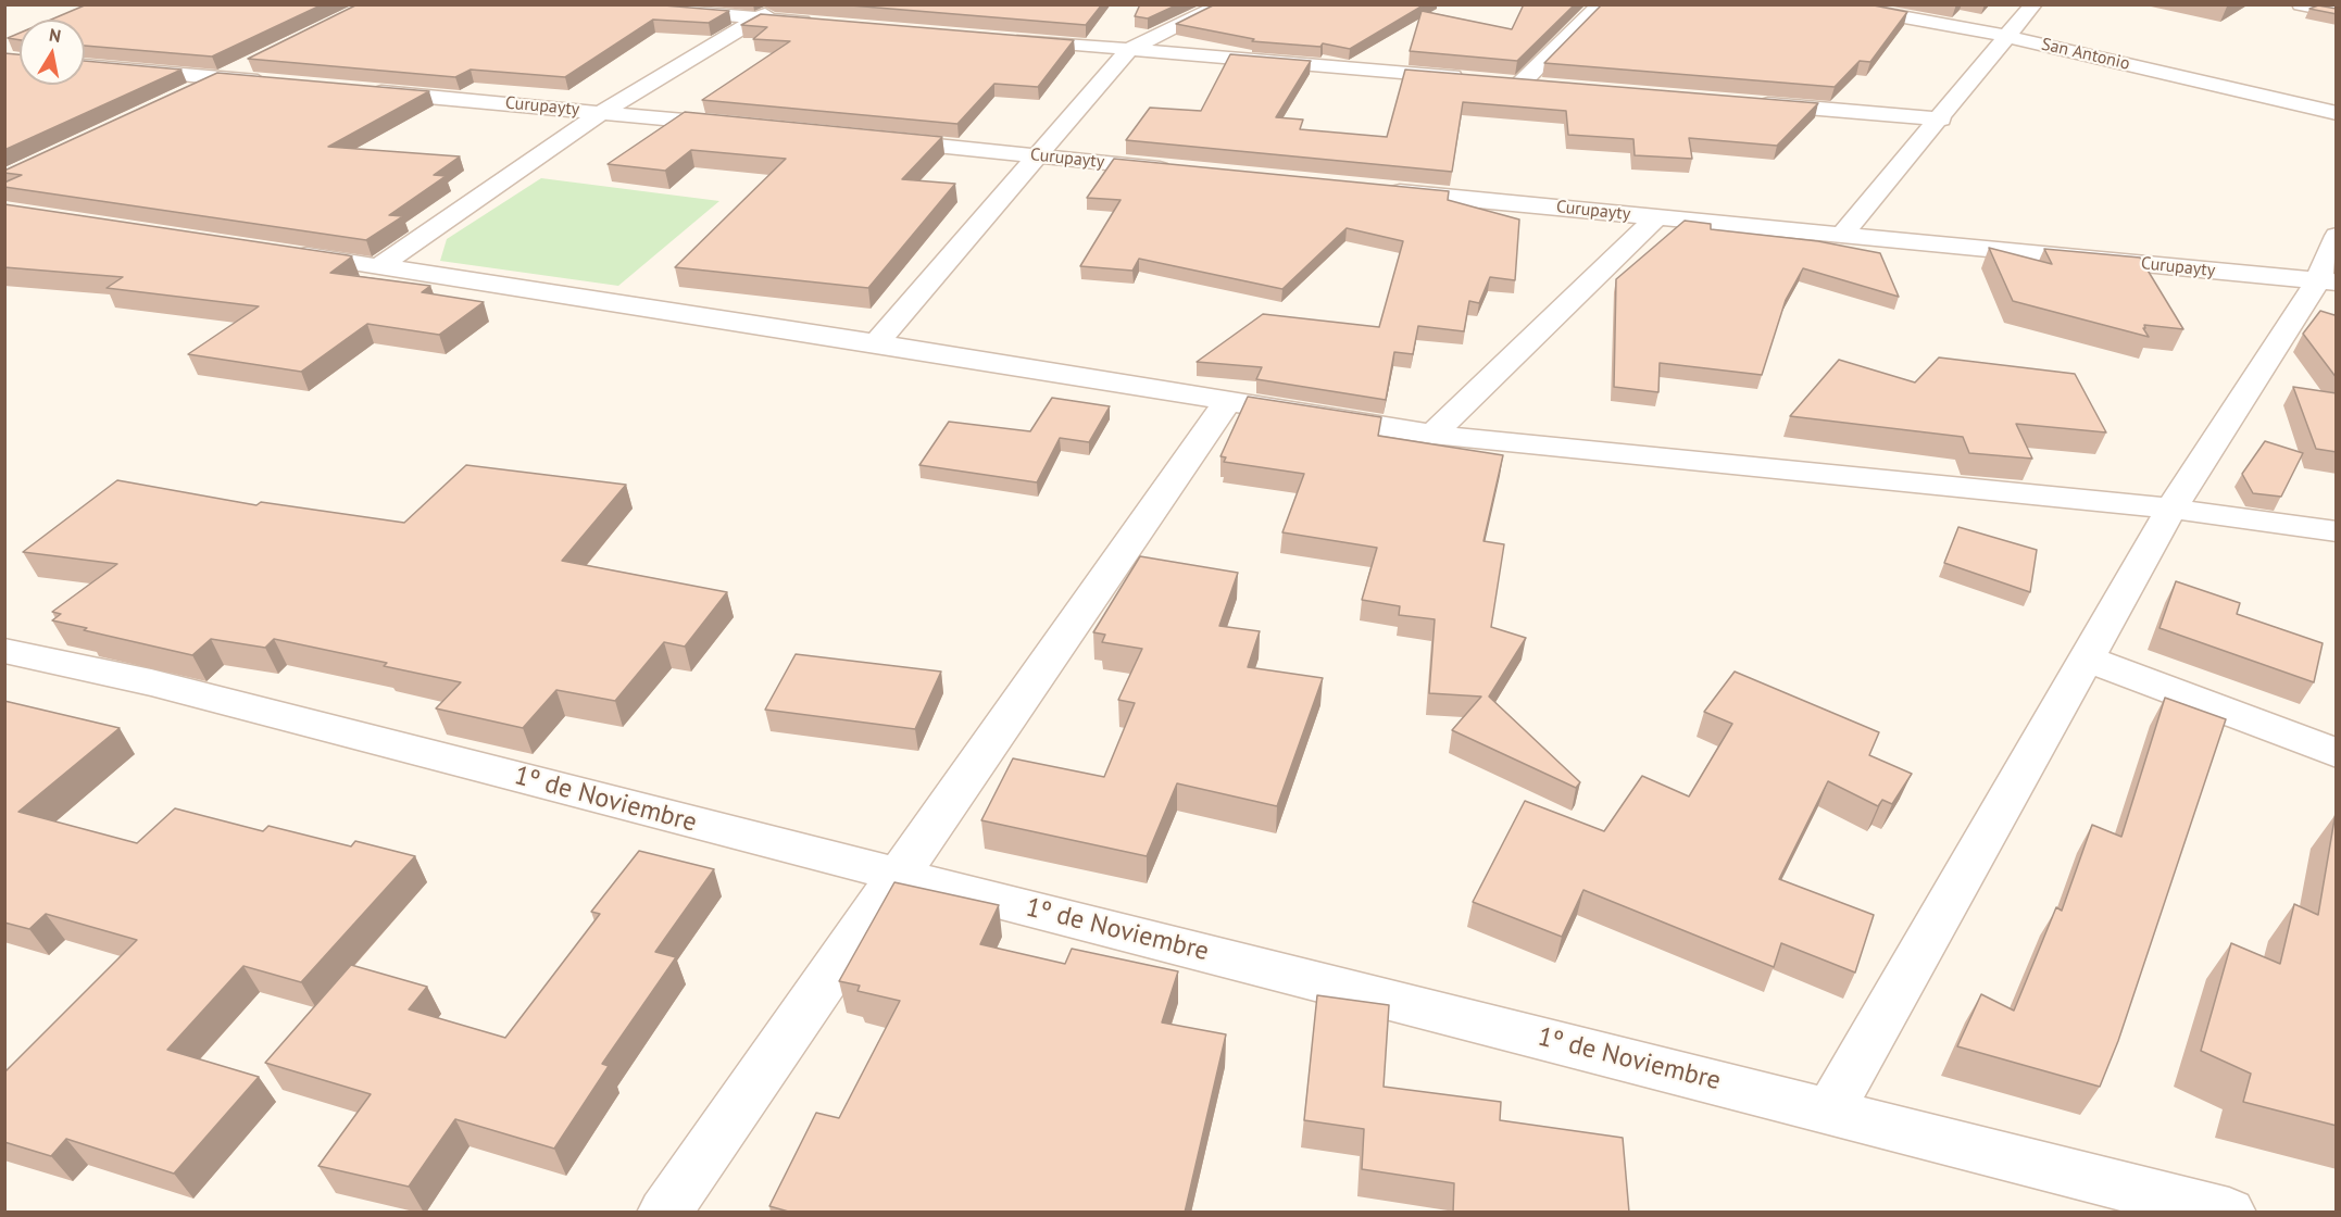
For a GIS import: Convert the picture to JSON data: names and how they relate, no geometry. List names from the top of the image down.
{
  "streets": {
    "street": ["San Antonio", "Curupayty", "1º de Noviembre"]
  },
  "north": "top"
}
